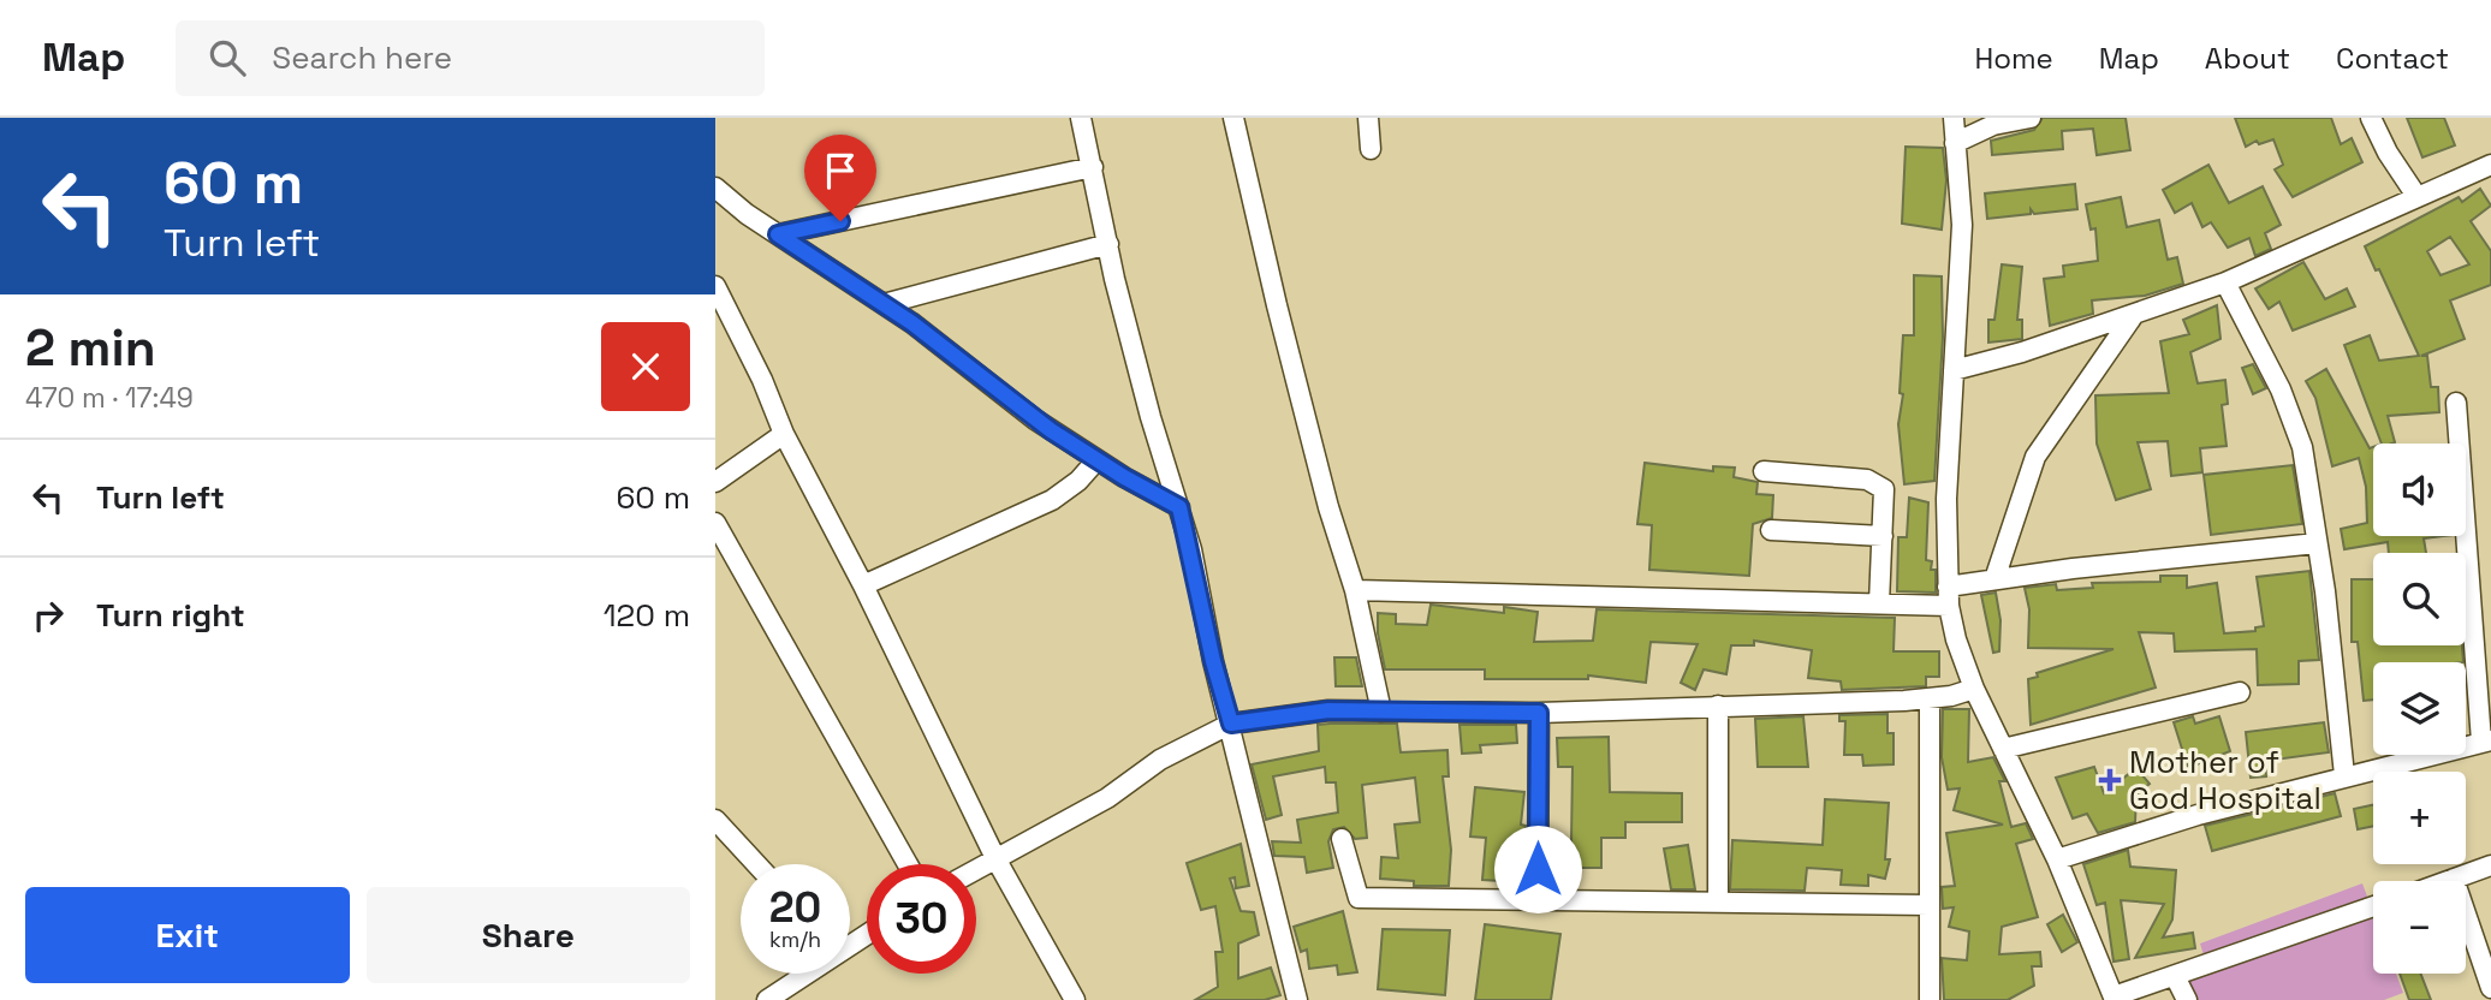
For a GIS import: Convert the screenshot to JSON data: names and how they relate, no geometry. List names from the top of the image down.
{
  "places": {
    "health": ["Mother of God Hospital"]
  },
  "page": {
    "header": "Map",
    "search": "Search here",
    "nav": [
      "Home",
      "Map",
      "About",
      "Contact"
    ],
    "turn": ["60 m", "Turn left"],
    "heading": ["2 min", "470 m · 17:49"],
    "list": [
      {
        "name": "Turn left",
        "value": "60 m"
      },
      {
        "name": "Turn right",
        "value": "120 m"
      }
    ],
    "map_buttons": ["+", "−"],
    "speed": "20 km/h",
    "limit": "30",
    "buttons": ["Exit", "Share"]
  }
}
